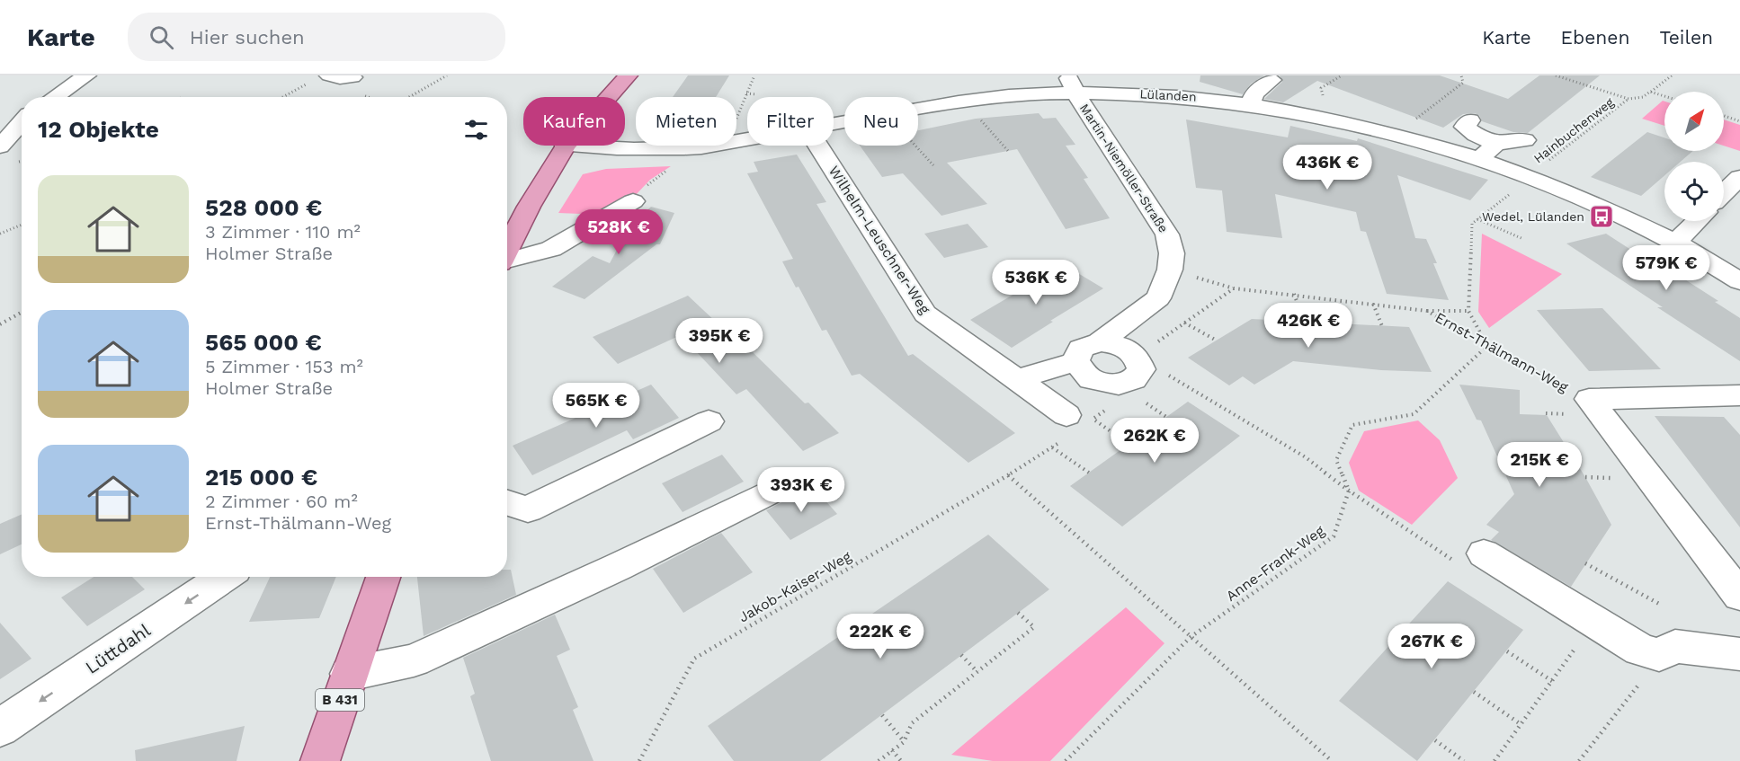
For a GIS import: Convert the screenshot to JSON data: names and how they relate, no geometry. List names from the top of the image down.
{
  "streets": {
    "main road": ["B 431"],
    "street": [
      "Lülanden",
      "Martin-Niemöller-Straße",
      "Wilhelm-Leuschner-Weg",
      "Lüttdahl"
    ],
    "path": [
      "Hainbuchenweg",
      "Ernst-Thälmann-Weg",
      "Anne-Frank-Weg",
      "Jakob-Kaiser-Weg"
    ]
  },
  "crossings": [
    ["Lülanden", "Hainbuchenweg"],
    ["Lülanden", "Martin-Niemöller-Straße"],
    ["Martin-Niemöller-Straße", "Ernst-Thälmann-Weg"]
  ],
  "one_way": ["Lüttdahl"],
  "places": {
    "bus stop": ["Wedel, Lülanden"]
  },
  "north": "top right",
  "page": {
    "header": "Karte",
    "search": "Hier suchen",
    "nav": ["Karte", "Ebenen", "Teilen"],
    "chip": [
      "Kaufen",
      "Mieten",
      "Filter",
      "Neu"
    ],
    "heading": "12 Objekte",
    "price": [
      "436K €",
      "528K €",
      "579K €",
      "536K €",
      "426K €",
      "395K €",
      "565K €",
      "262K €",
      "215K €",
      "393K €",
      "222K €",
      "267K €"
    ],
    "list": [
      {
        "name": "528 000 €",
        "note": "3 Zimmer · 110 m² · Holmer Straße"
      },
      {
        "name": "565 000 €",
        "note": "5 Zimmer · 153 m² · Holmer Straße"
      },
      {
        "name": "215 000 €",
        "note": "2 Zimmer · 60 m² · Ernst-Thälmann-Weg"
      }
    ]
  }
}
